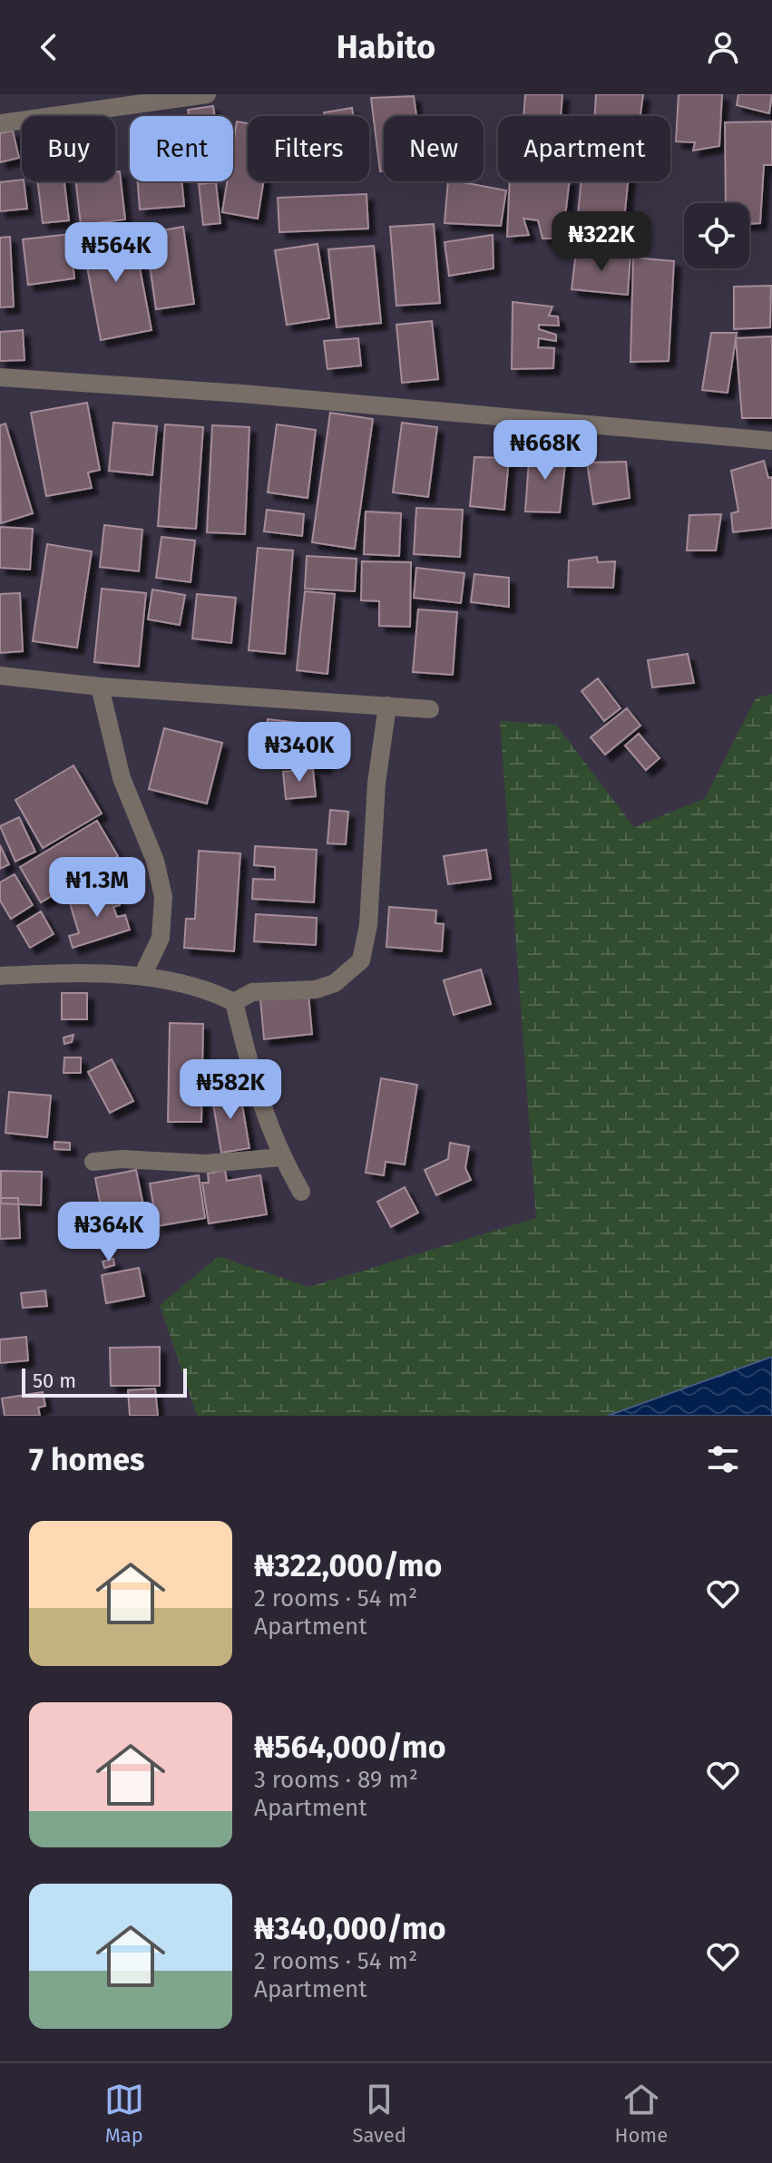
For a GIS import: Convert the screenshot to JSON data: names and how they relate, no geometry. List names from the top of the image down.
{
  "scale_bar": "50 m",
  "page": {
    "header": "Habito",
    "chip": [
      "Buy",
      "Rent",
      "Filters",
      "New",
      "Apartment"
    ],
    "price": [
      "₦322K",
      "₦564K",
      "₦668K",
      "₦340K",
      "₦1.3M",
      "₦582K",
      "₦364K"
    ],
    "scale": "50 m",
    "heading": "7 homes",
    "list": [
      {
        "name": "₦322,000/mo",
        "note": "2 rooms · 54 m² · Apartment"
      },
      {
        "name": "₦564,000/mo",
        "note": "3 rooms · 89 m² · Apartment"
      },
      {
        "name": "₦340,000/mo",
        "note": "2 rooms · 54 m² · Apartment"
      }
    ],
    "tabs": ["Map", "Saved", "Home"]
  }
}
